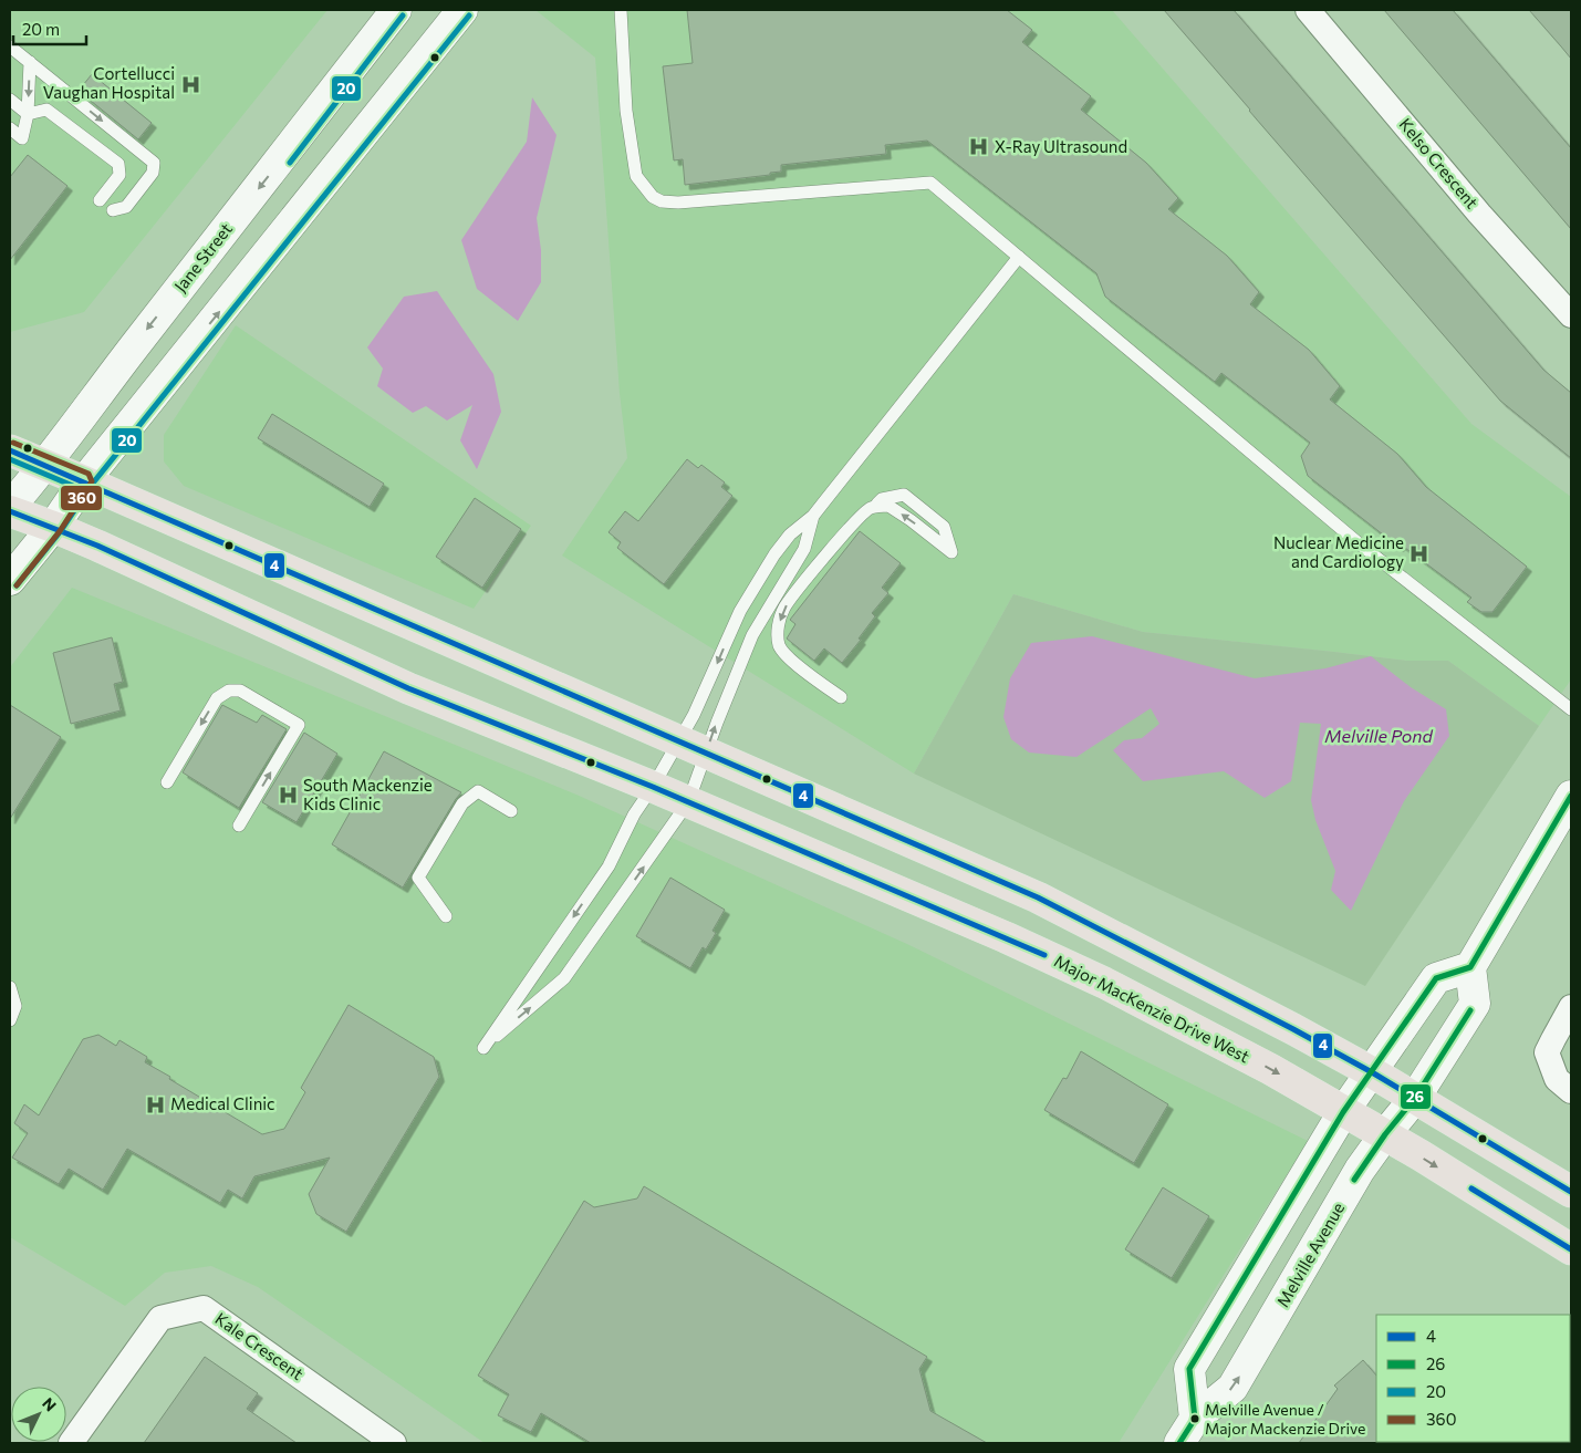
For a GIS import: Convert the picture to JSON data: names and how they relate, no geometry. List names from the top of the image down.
{
  "streets": {
    "main road": ["Jane Street", "Major MacKenzie Drive West", "Melville Avenue"],
    "street": ["Kelso Crescent", "Kale Crescent"]
  },
  "crossings": [
    ["Major MacKenzie Drive West", "Melville Avenue"]
  ],
  "water": ["Melville Pond"],
  "places": {
    "hospital": [
      "Cortellucci Vaughan Hospital",
      "X-Ray Ultrasound",
      "Nuclear Medicine and Cardiology",
      "South Mackenzie Kids Clinic",
      "Medical Clinic"
    ],
    "other": ["Melville Avenue / Major Mackenzie Drive"]
  },
  "lines": [
    "transit line 20",
    "transit line 360",
    "transit line 4",
    "transit line 26"
  ],
  "legend": [
    "4",
    "26",
    "20",
    "360"
  ],
  "scale_bar": "20 m",
  "north": "top right"
}
